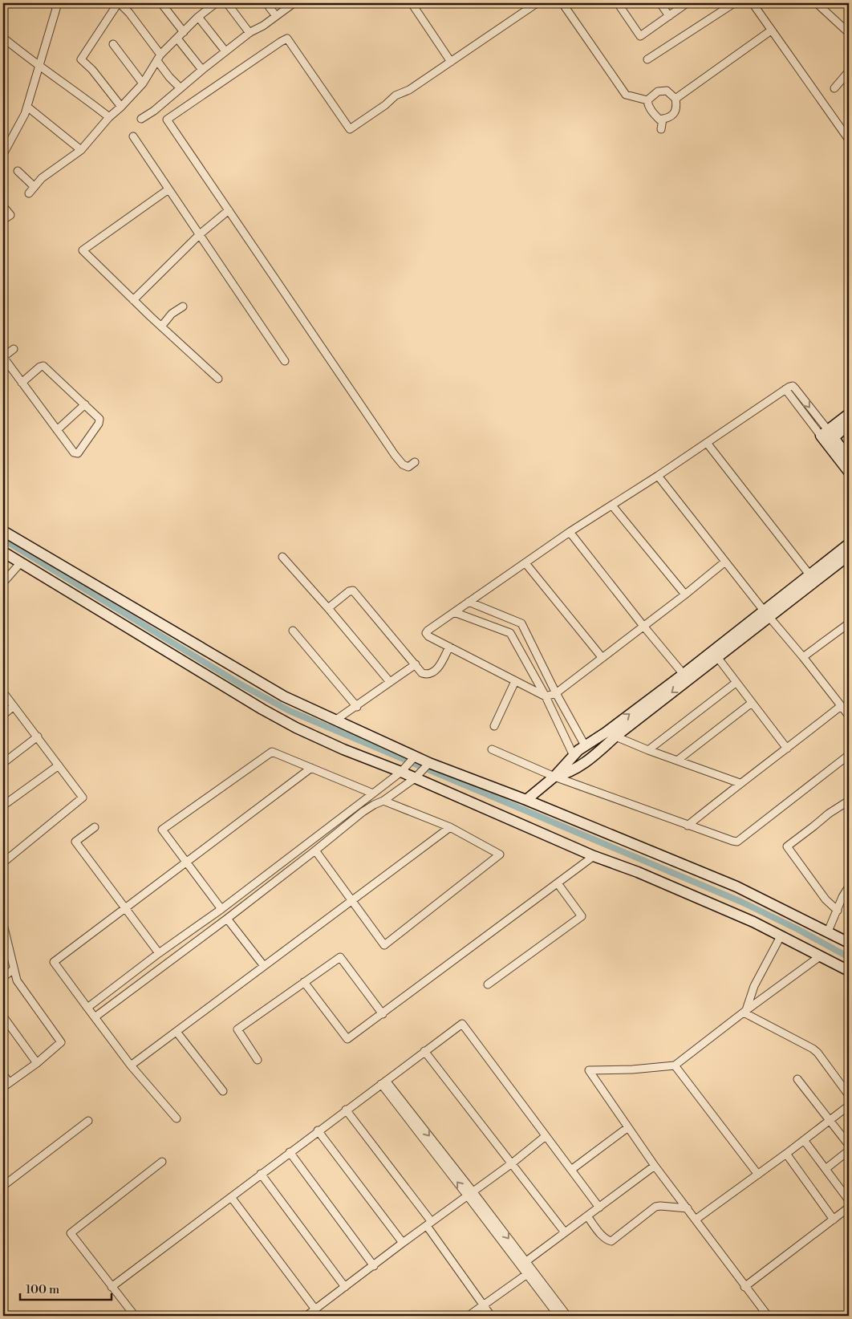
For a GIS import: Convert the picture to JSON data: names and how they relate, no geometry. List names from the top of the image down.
{
  "scale_bar": "100 m"
}
